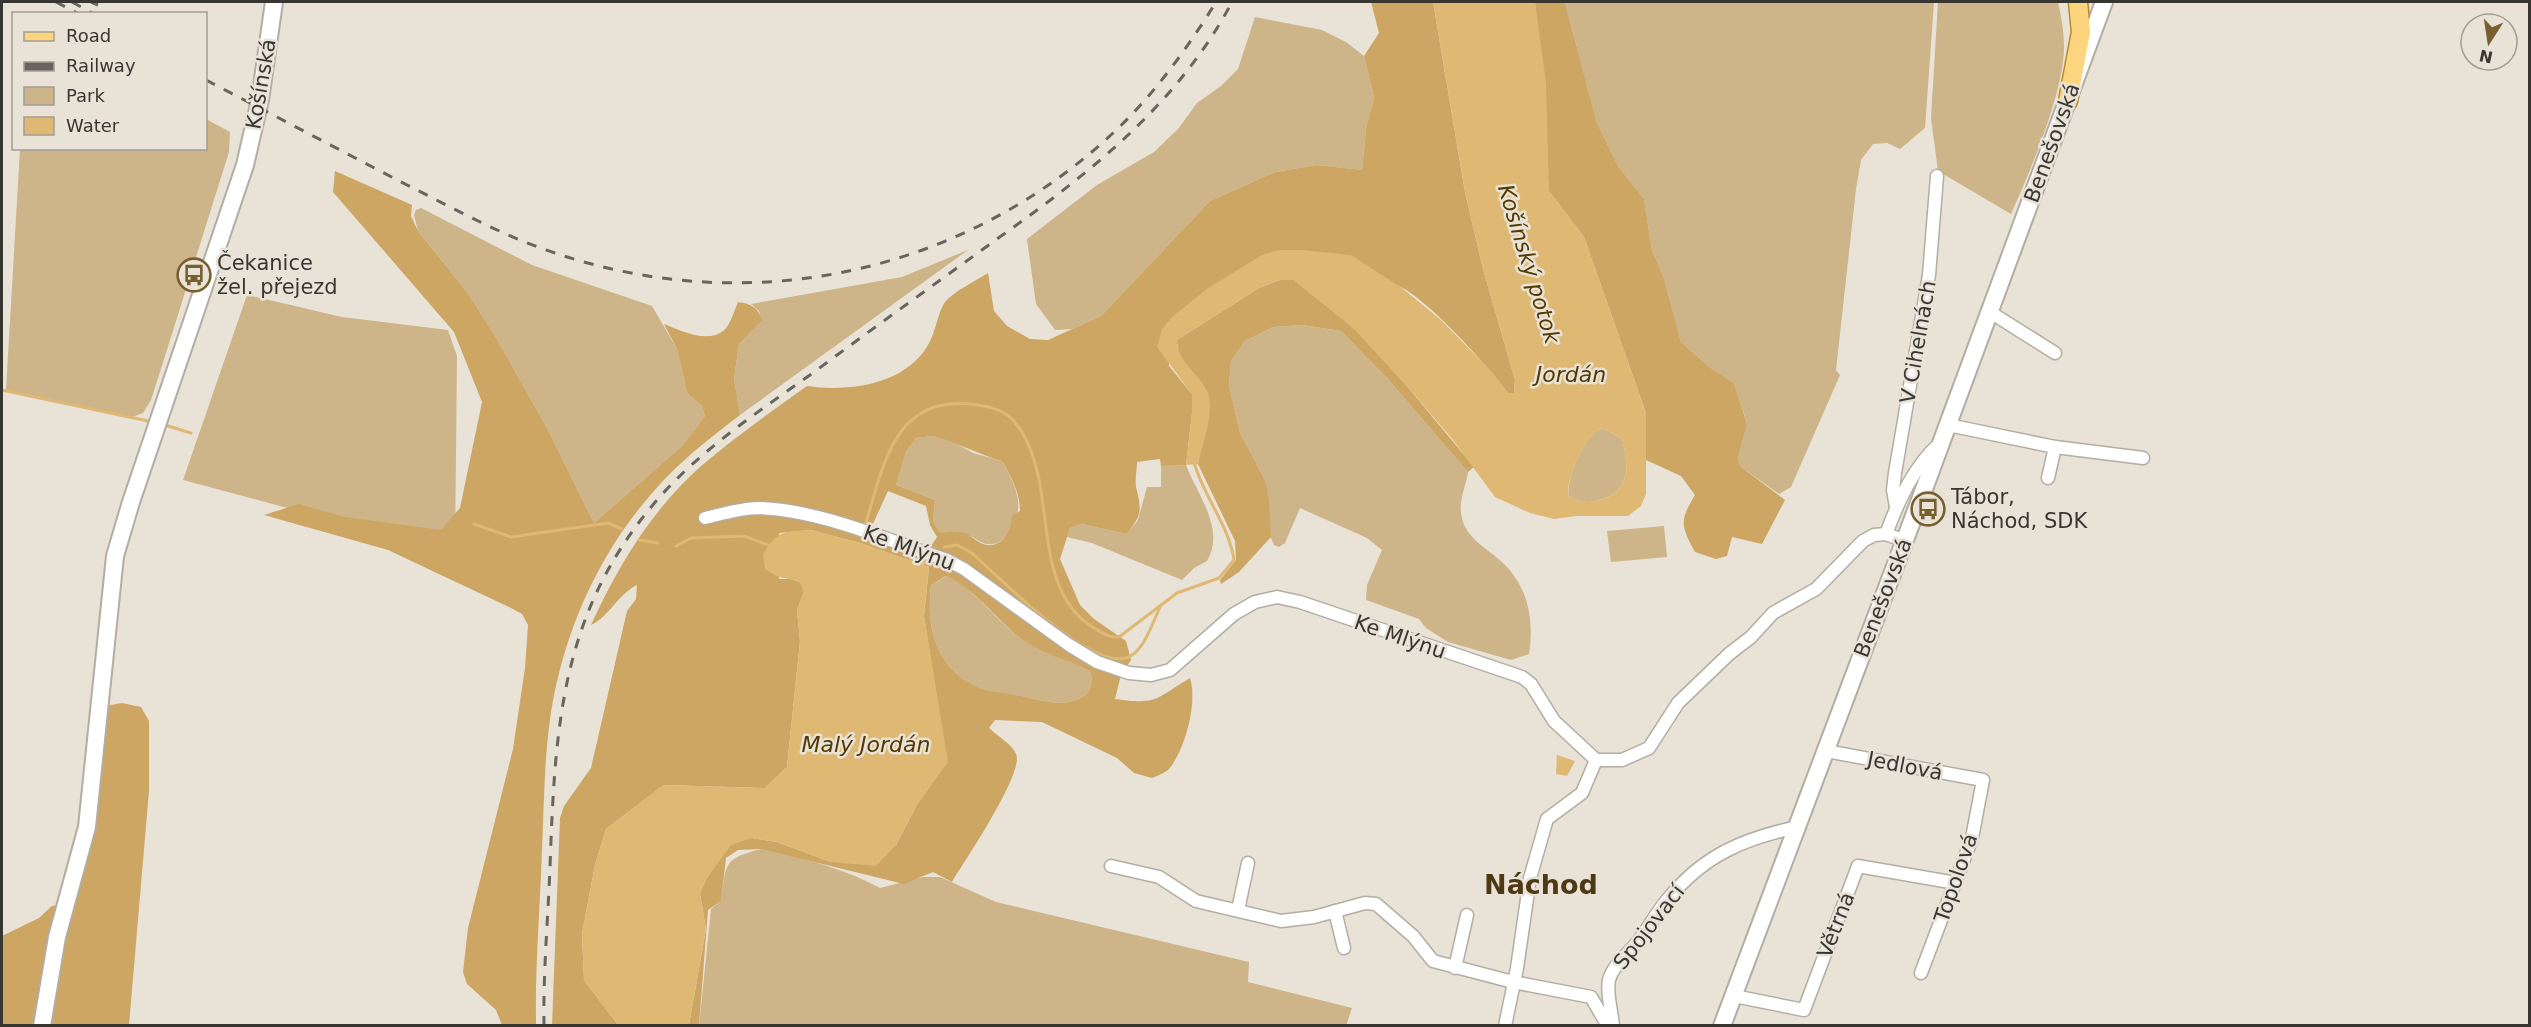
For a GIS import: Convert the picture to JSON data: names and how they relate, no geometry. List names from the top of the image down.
{
  "streets": {
    "main road": ["Košínská", "Benešovská"],
    "street": [
      "V Cihelnách",
      "Ke Mlýnu",
      "Jedlová",
      "Topolová",
      "Větrná",
      "Spojovací"
    ]
  },
  "crossings": [
    ["Benešovská", "Jedlová"],
    ["Benešovská", "Větrná"],
    ["Benešovská", "Spojovací"],
    ["Jedlová", "Topolová"],
    ["Topolová", "Větrná"]
  ],
  "districts": ["Náchod"],
  "water": ["Košínský potok", "Jordán", "Malý Jordán"],
  "places": {
    "bus stop": ["Čekanice žel. přejezd", "Tábor, Náchod, SDK"]
  },
  "legend": [
    "Road",
    "Railway",
    "Park",
    "Water"
  ],
  "north": "bottom"
}
